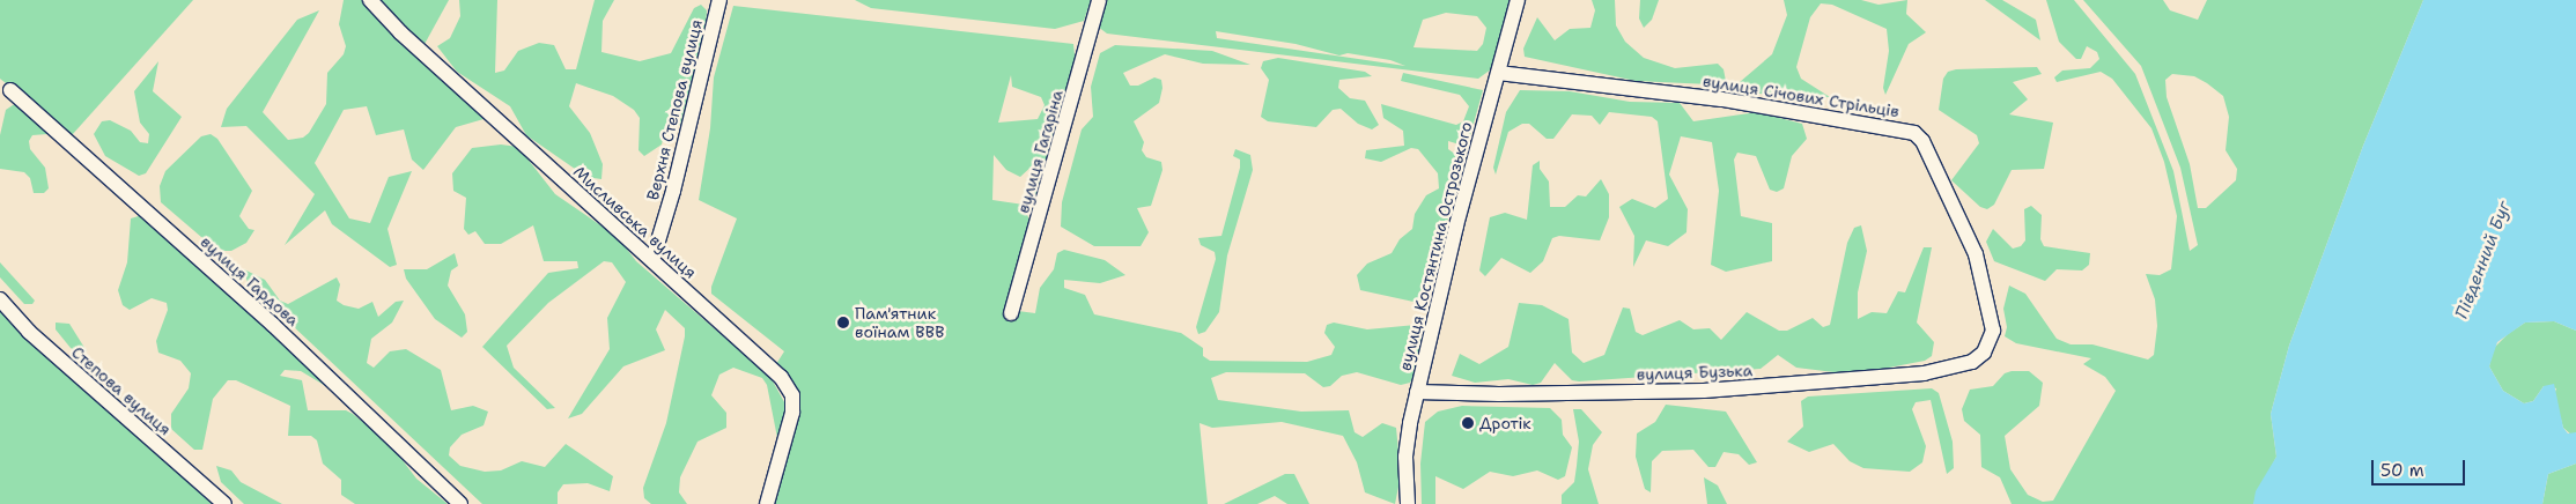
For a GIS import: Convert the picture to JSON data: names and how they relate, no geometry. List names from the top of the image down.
{
  "streets": {
    "street": [
      "вулиця Січових Стрільців",
      "Верхня Степова вулиця",
      "вулиця Гагаріна",
      "Мисливська вулиця",
      "вулиця Костянтина Острозького",
      "вулиця Гардова",
      "вулиця Бузька",
      "Степова вулиця"
    ]
  },
  "crossings": [
    ["вулиця Січових Стрільців", "вулиця Костянтина Острозького"],
    ["вулиця Січових Стрільців", "вулиця Бузька"],
    ["Верхня Степова вулиця", "Мисливська вулиця"],
    ["вулиця Костянтина Острозького", "вулиця Бузька"]
  ],
  "water": ["Південний Буг"],
  "places": ["Пам'ятник воїнам ВВВ", "Дротік"],
  "scale_bar": "50 m"
}
